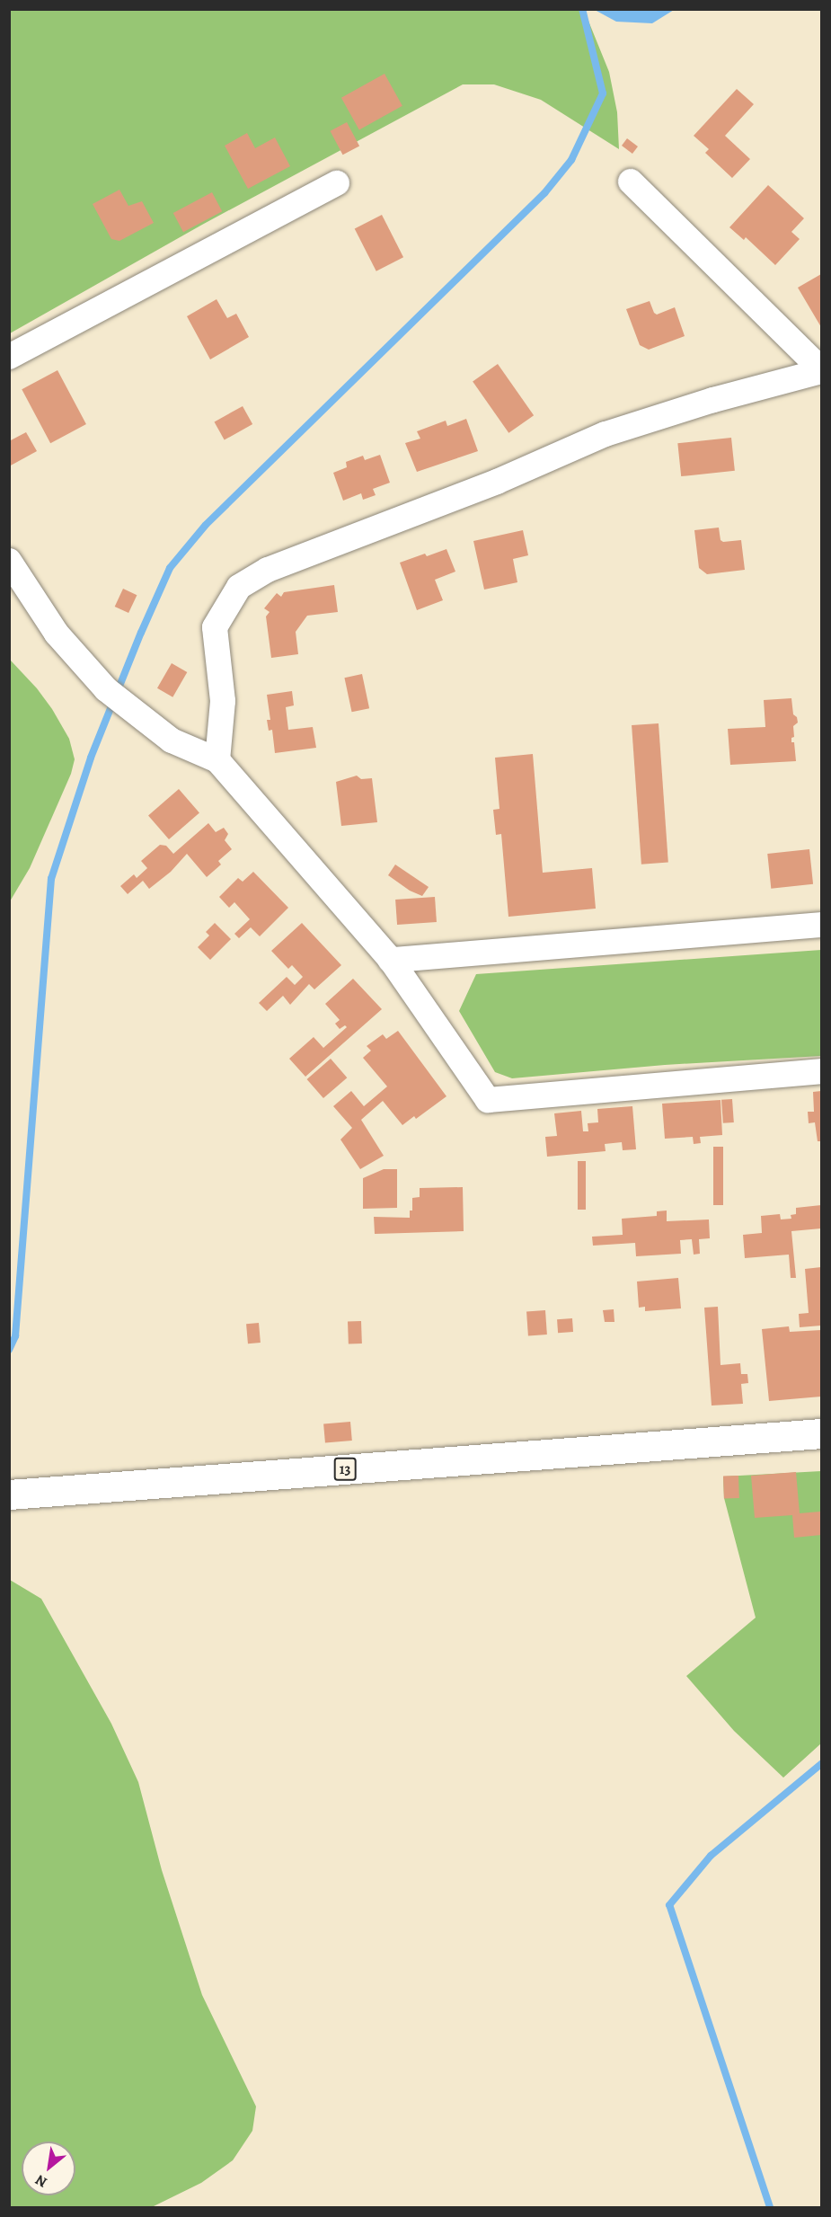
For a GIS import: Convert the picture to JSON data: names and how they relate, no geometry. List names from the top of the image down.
{
  "streets": {
    "main road": ["13"]
  },
  "north": "bottom left"
}
